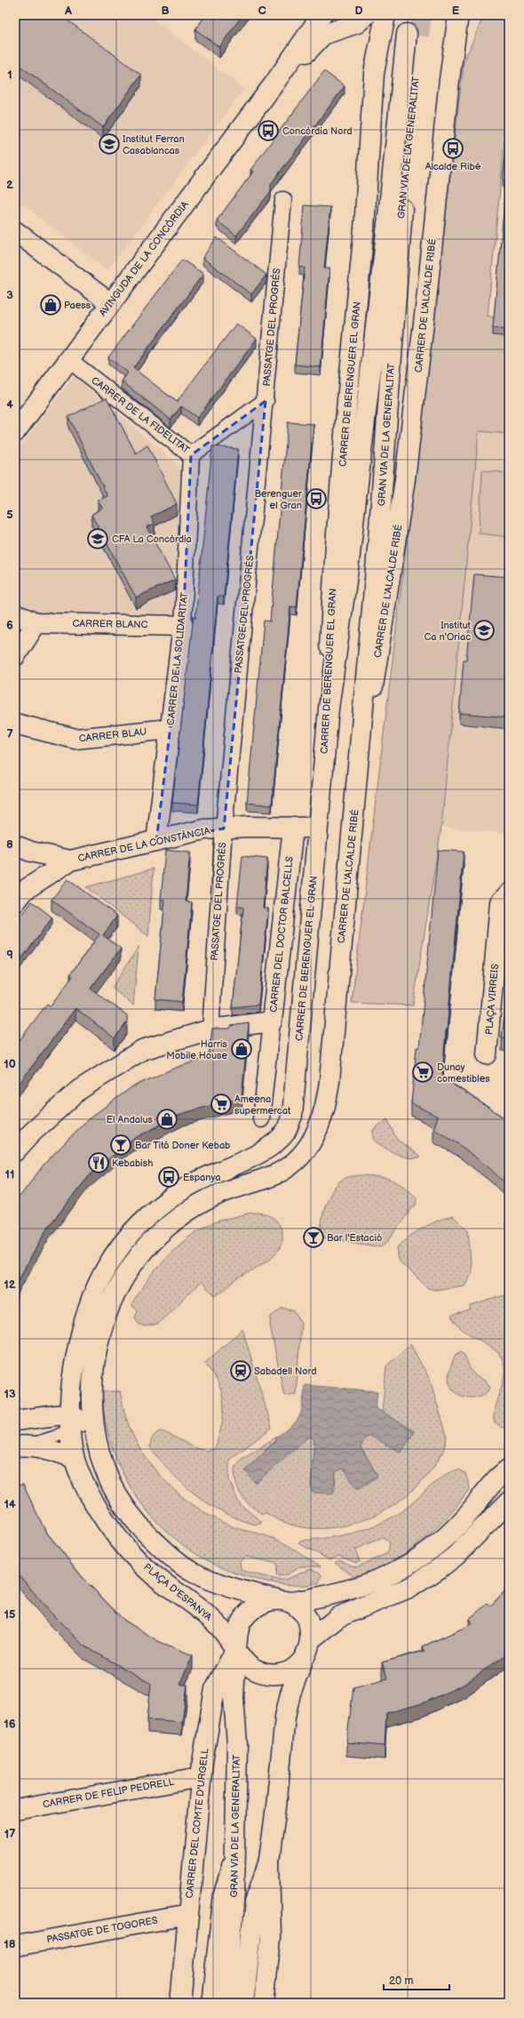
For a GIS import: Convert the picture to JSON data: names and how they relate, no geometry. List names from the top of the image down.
{
  "streets": {
    "street": [
      "GRAN VIA DE LA GENERALITAT",
      "AVINGUDA DE LA CONCÒRDIA",
      "CARRER DE L'ALCALDE RIBÉ",
      "PASSATGE DEL PROGRÉS",
      "CARRER DE BERENGUER EL GRAN",
      "CARRER DE LA FIDELITAT",
      "CARRER BLANC",
      "CARRER DE LA SOLIDARITAT",
      "CARRER BLAU",
      "CARRER DE LA CONSTÀNCIA",
      "CARRER DEL DOCTOR BALCELLS",
      "PLAÇA VIRREIS",
      "PLAÇA D'ESPANYA",
      "CARRER DE FELIP PEDRELL",
      "CARRER DEL COMTE D'URGELL",
      "PASSATGE DE TOGORES"
    ]
  },
  "crossings": [
    ["GRAN VIA DE LA GENERALITAT", "CARRER DE L'ALCALDE RIBÉ"],
    ["GRAN VIA DE LA GENERALITAT", "CARRER DE BERENGUER EL GRAN"],
    ["GRAN VIA DE LA GENERALITAT", "PLAÇA D'ESPANYA"],
    ["GRAN VIA DE LA GENERALITAT", "CARRER DEL COMTE D'URGELL"],
    ["AVINGUDA DE LA CONCÒRDIA", "CARRER DE LA FIDELITAT"],
    ["CARRER DE L'ALCALDE RIBÉ", "PLAÇA D'ESPANYA"],
    ["PASSATGE DEL PROGRÉS", "CARRER DE LA FIDELITAT"],
    ["PASSATGE DEL PROGRÉS", "CARRER DE LA CONSTÀNCIA"],
    ["PASSATGE DEL PROGRÉS", "CARRER DEL DOCTOR BALCELLS"],
    ["CARRER DE BERENGUER EL GRAN", "CARRER DE LA CONSTÀNCIA"],
    ["CARRER DE BERENGUER EL GRAN", "PLAÇA D'ESPANYA"],
    ["CARRER DE LA FIDELITAT", "CARRER DE LA SOLIDARITAT"],
    ["CARRER BLANC", "CARRER DE LA SOLIDARITAT"],
    ["CARRER DE LA SOLIDARITAT", "CARRER BLAU"],
    ["CARRER DE LA SOLIDARITAT", "CARRER DE LA CONSTÀNCIA"],
    ["CARRER DE LA CONSTÀNCIA", "CARRER DEL DOCTOR BALCELLS"],
    ["PLAÇA D'ESPANYA", "CARRER DEL COMTE D'URGELL"],
    ["CARRER DE FELIP PEDRELL", "CARRER DEL COMTE D'URGELL"],
    ["CARRER DEL COMTE D'URGELL", "PASSATGE DE TOGORES"]
  ],
  "places": {
    "bus stop": [
      "Concòrdia Nord",
      "Alcalde Ribé",
      "Berenguer el Gran",
      "Espanya"
    ],
    "school or university": ["Institut Ferran Casablancas", "CFA La Concòrdia", "Institut Ca n'Oriac"],
    "shop": ["Paess", "Harris Mobile House", "El Andalus"],
    "supermarket": ["Dunay comestibles", "Ameena supermercat"],
    "bar": ["Bar Titó Doner Kebab", "Bar l'Estació"],
    "restaurant": ["Kebabish"],
    "station": ["Sabadell Nord"]
  },
  "scale_bar": "20 m",
  "grid": {
    "columns": [
      "A",
      "B",
      "C",
      "D",
      "E"
    ],
    "rows": [
      "1",
      "2",
      "3",
      "4",
      "5",
      "6",
      "7",
      "8",
      "9",
      "10",
      "11",
      "12",
      "13",
      "14",
      "15",
      "16",
      "17",
      "18"
    ]
  }
}
